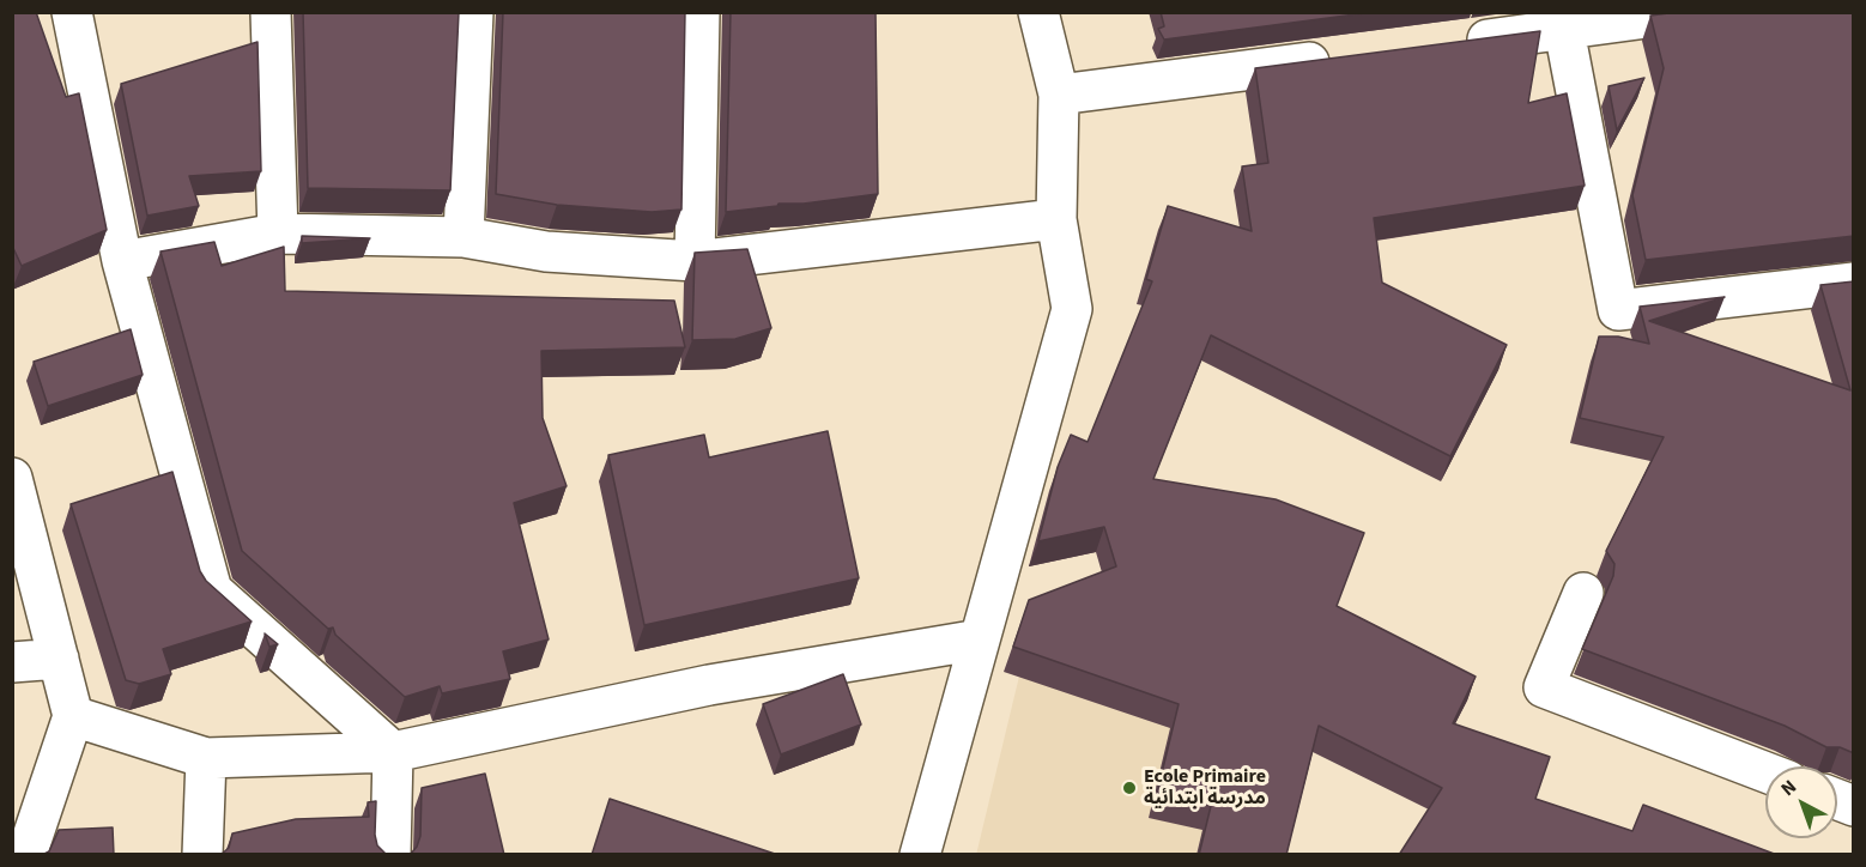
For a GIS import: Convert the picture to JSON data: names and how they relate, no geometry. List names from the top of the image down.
{
  "places": ["Ecole Primaire مدرسة ابتدائية"],
  "north": "top left"
}
